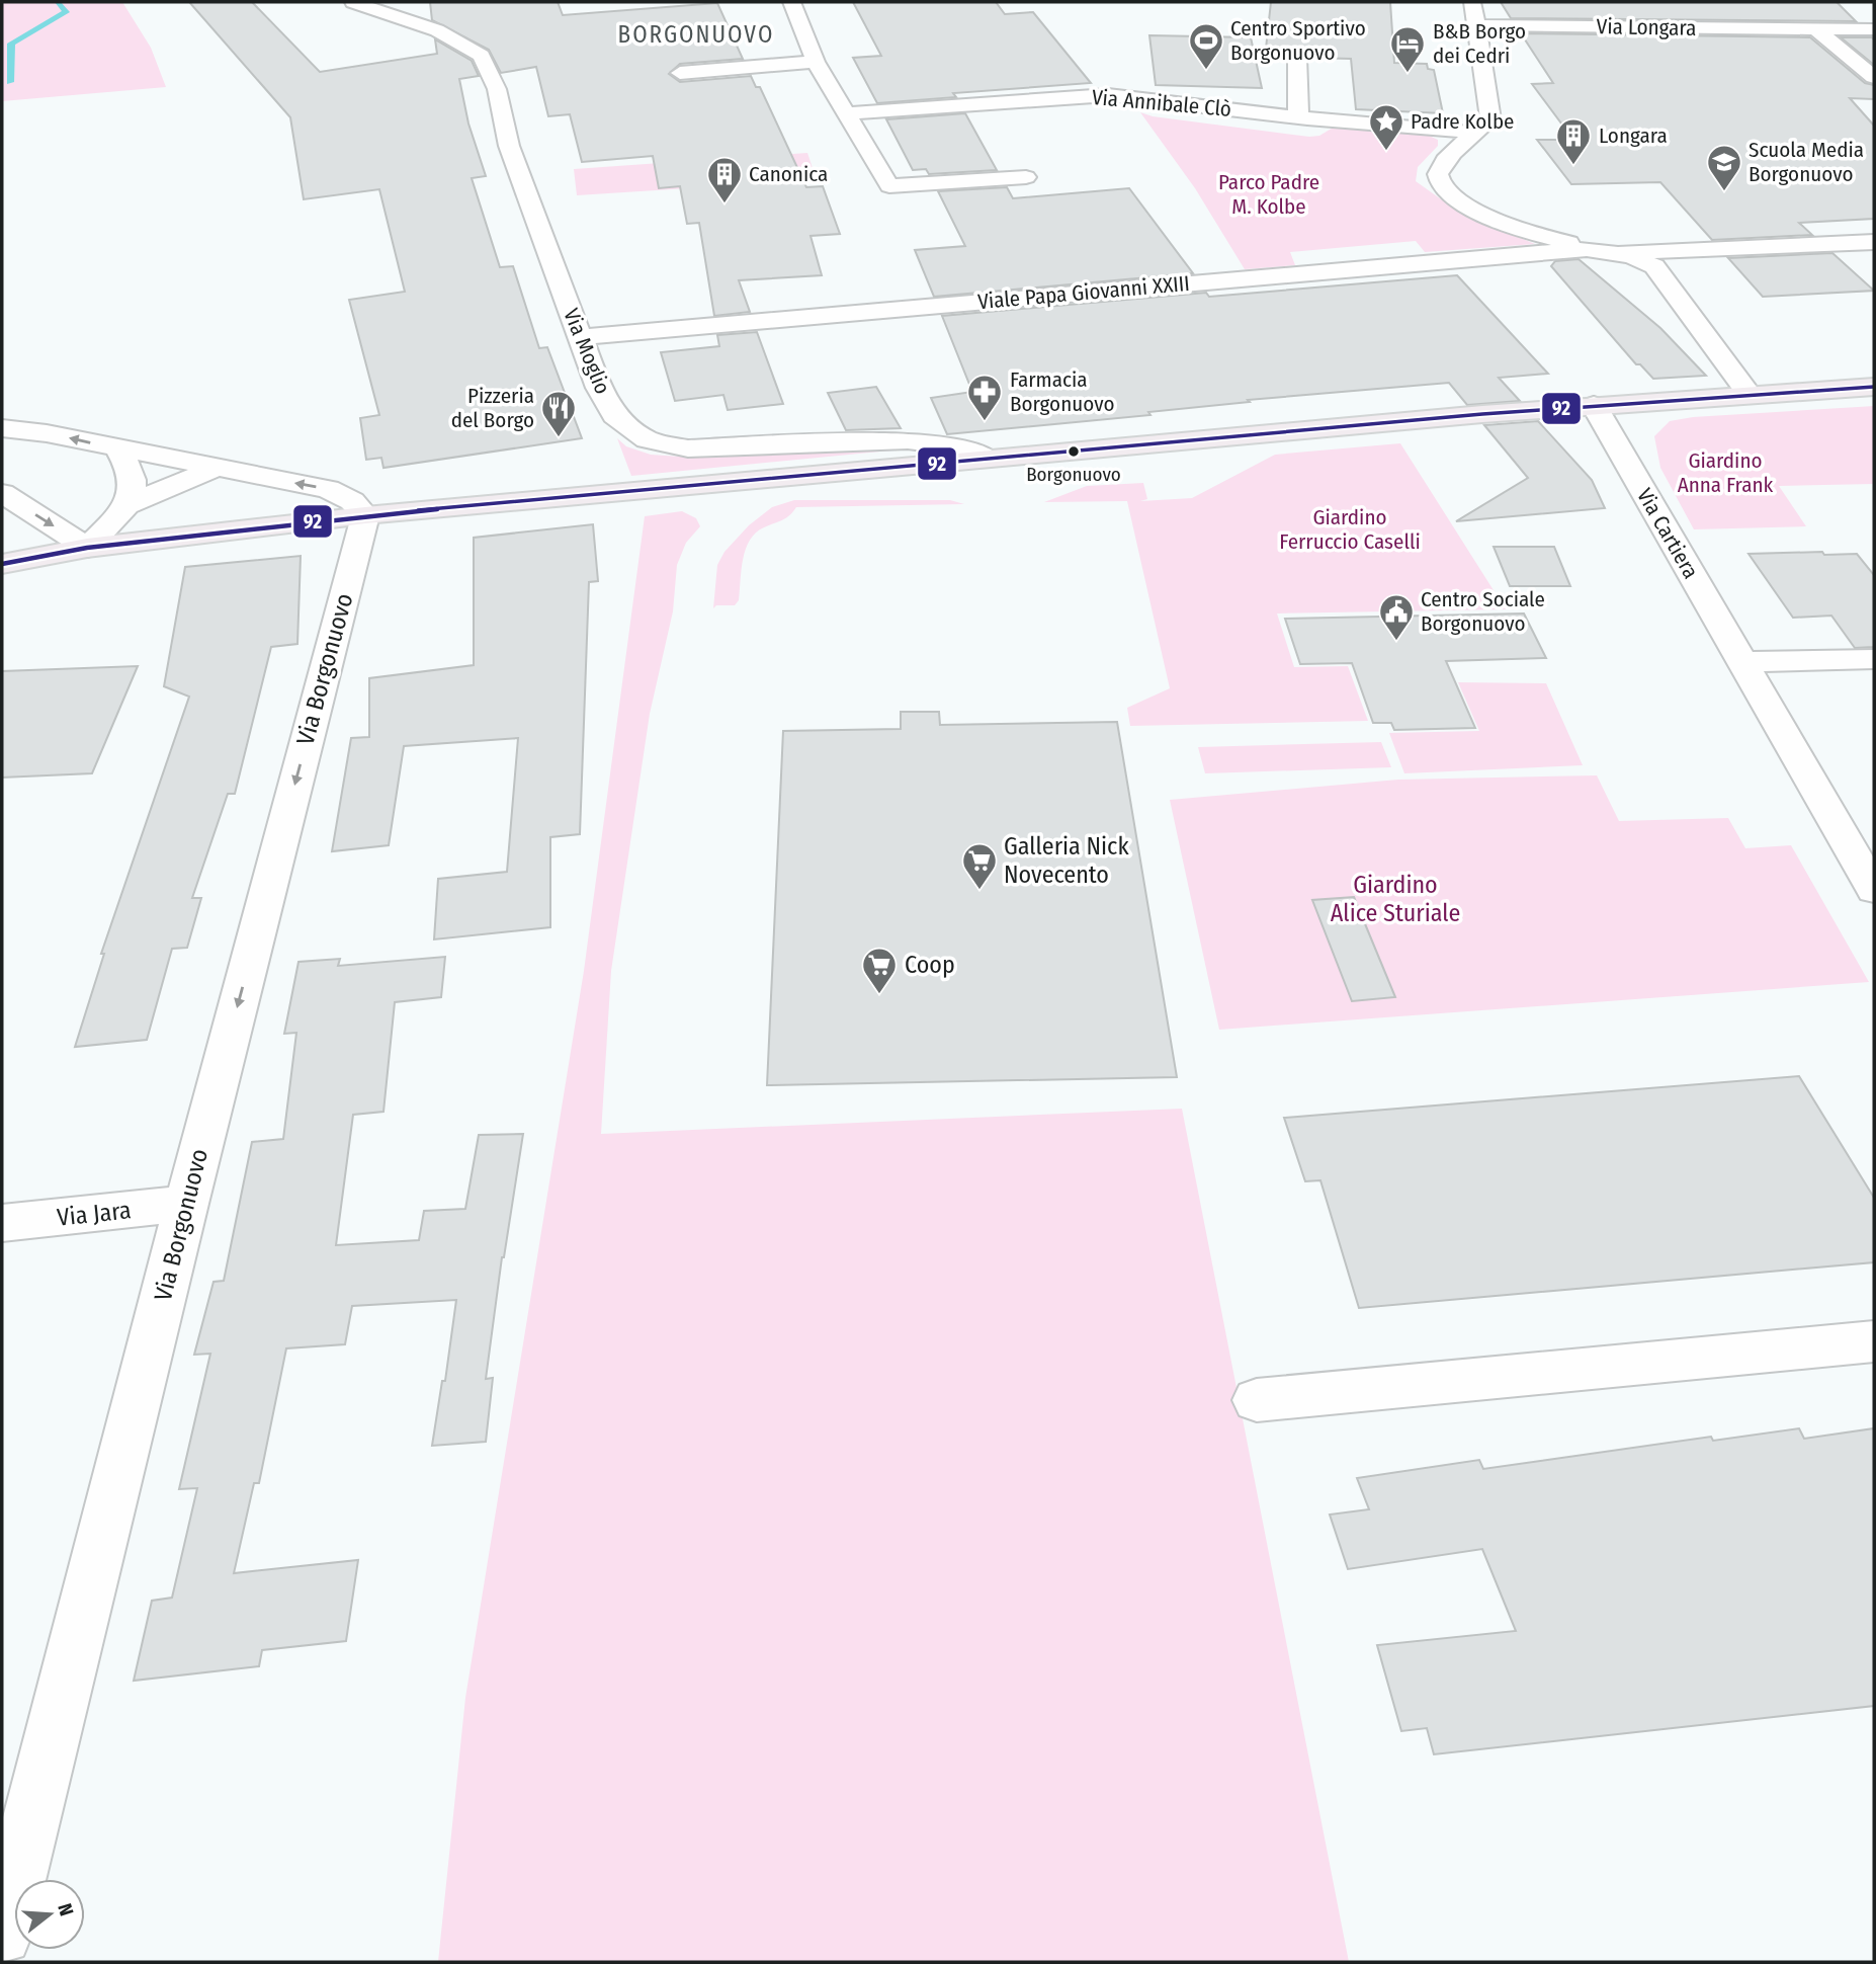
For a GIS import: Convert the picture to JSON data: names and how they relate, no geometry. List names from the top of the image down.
{
  "streets": {
    "street": [
      "Via Longara",
      "Via Annibale Clò",
      "Viale Papa Giovanni XXIII",
      "Via Moglio",
      "Via Cartiera",
      "Via Borgonuovo",
      "Via Jara"
    ]
  },
  "crossings": [
    ["Viale Papa Giovanni XXIII", "Via Moglio"],
    ["Via Borgonuovo", "Via Jara"]
  ],
  "one_way": ["Via Borgonuovo"],
  "districts": ["BORGONUOVO"],
  "parks": [
    "Parco Padre M. Kolbe",
    "Giardino Anna Frank",
    "Giardino Ferruccio Caselli",
    "Giardino Alice Sturiale"
  ],
  "places": {
    "sports": ["Centro Sportivo Borgonuovo"],
    "hotel": ["B&B Borgo dei Cedri"],
    "place": ["Padre Kolbe"],
    "building": ["Longara", "Canonica"],
    "school or university": ["Scuola Media Borgonuovo"],
    "pharmacy": ["Farmacia Borgonuovo"],
    "restaurant": ["Pizzeria del Borgo"],
    "other": ["Borgonuovo"],
    "public building": ["Centro Sociale Borgonuovo"],
    "supermarket": ["Galleria Nick Novecento", "Coop"]
  },
  "lines": ["transit line 92"],
  "north": "right"
}
